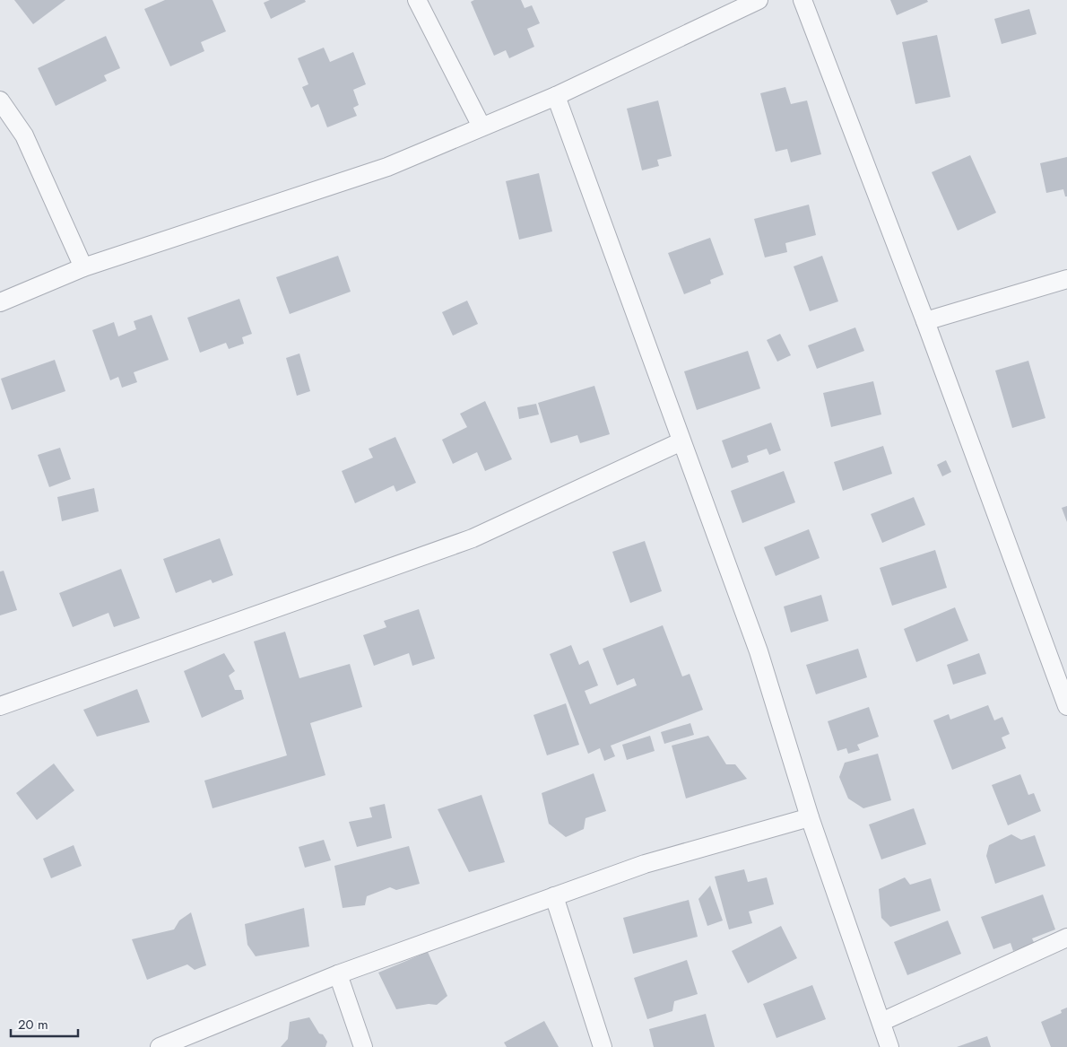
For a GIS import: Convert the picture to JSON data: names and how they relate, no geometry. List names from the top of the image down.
{
  "scale_bar": "20 m"
}
